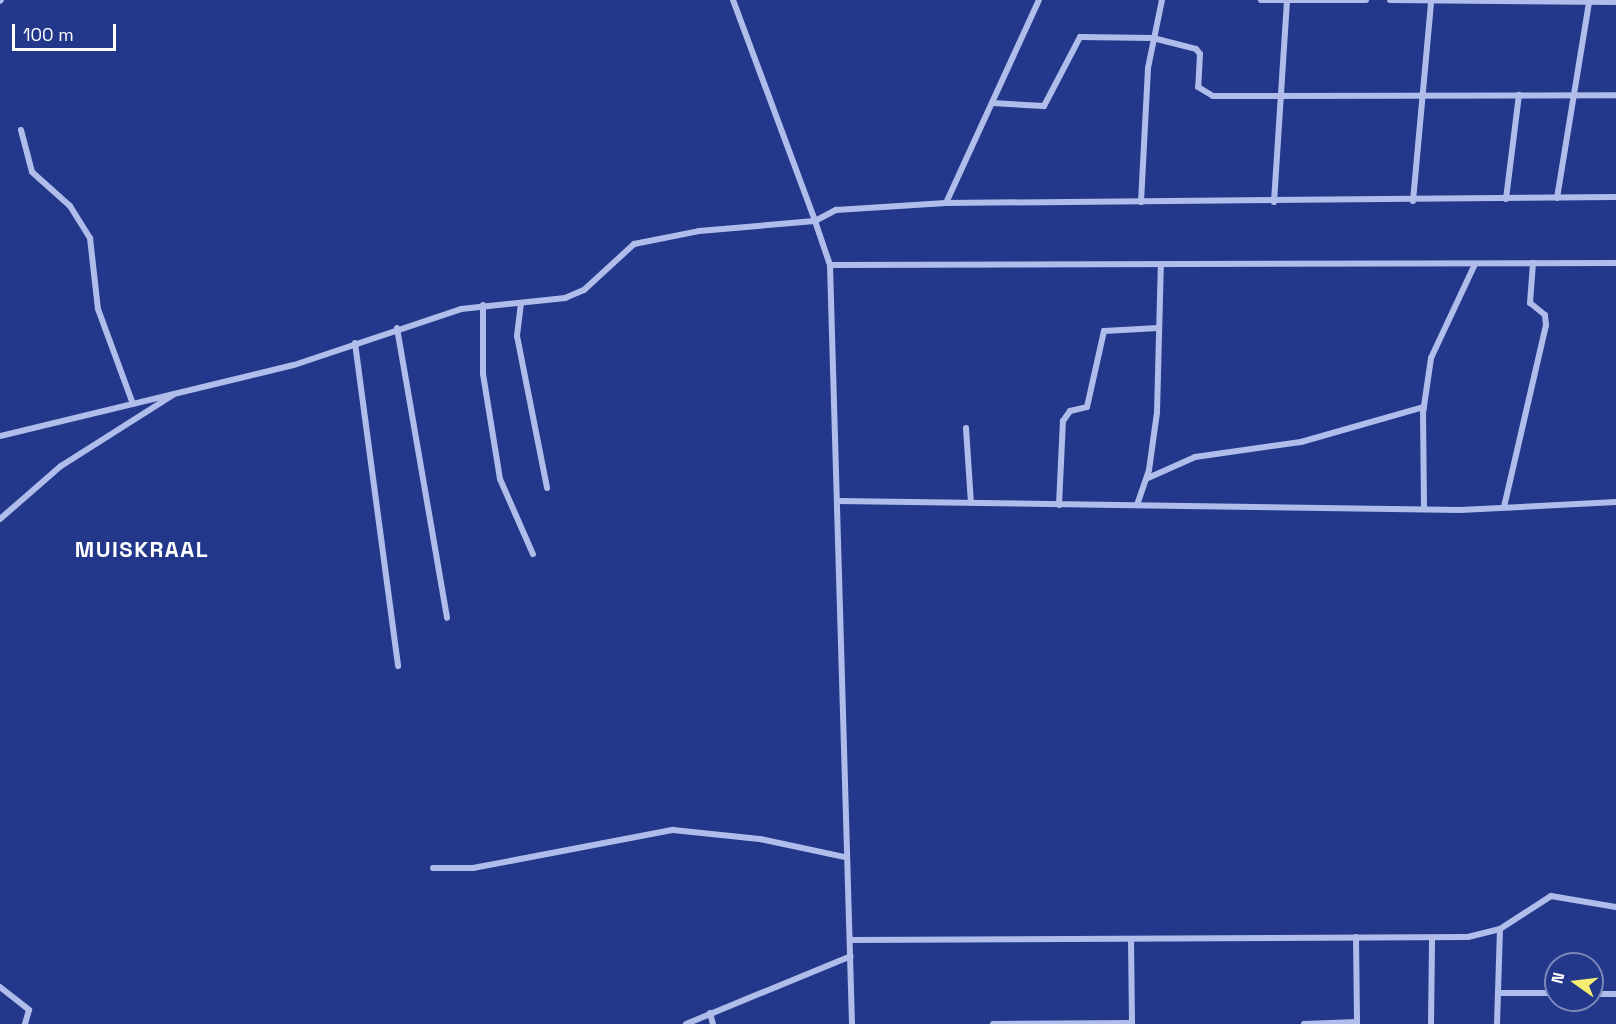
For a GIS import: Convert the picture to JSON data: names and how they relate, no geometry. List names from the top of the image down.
{
  "districts": ["MUISKRAAL"],
  "scale_bar": "100 m",
  "north": "left"
}
